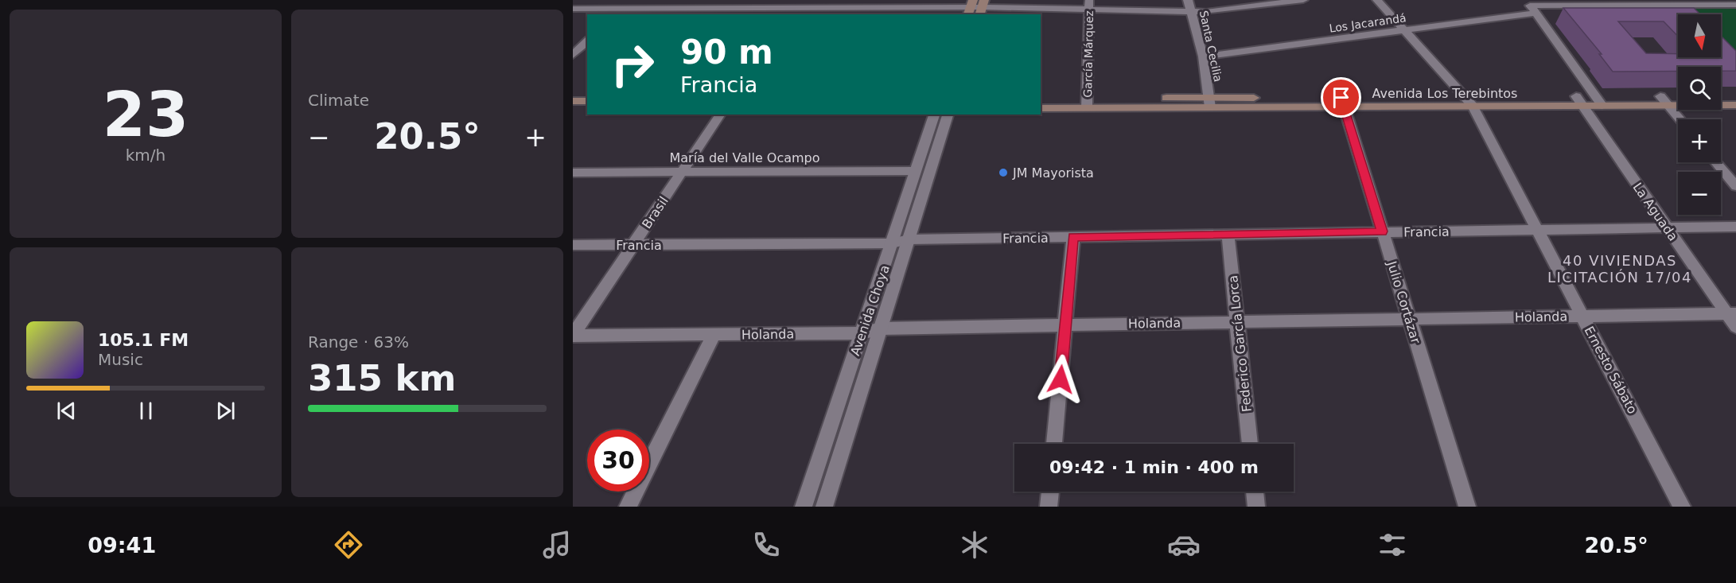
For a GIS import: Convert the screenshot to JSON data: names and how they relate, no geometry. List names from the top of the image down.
{
  "streets": {
    "main road": ["Avenida Los Terebintos"],
    "street": [
      "Los Jacarandá",
      "Santa Cecilia",
      "García Márquez",
      "María del Valle Ocampo",
      "La Aguada",
      "Brasil",
      "Francia",
      "Julio Cortázar",
      "Avenida Choya",
      "Holanda",
      "Federico García Lorca",
      "Ernesto Sábato"
    ]
  },
  "crossings": [
    ["Los Jacarandá", "Santa Cecilia"],
    ["Los Jacarandá", "Ernesto Sábato"],
    ["Santa Cecilia", "Avenida Los Terebintos"],
    ["García Márquez", "Avenida Los Terebintos"],
    ["Avenida Los Terebintos", "La Aguada"],
    ["Avenida Los Terebintos", "Julio Cortázar"],
    ["Avenida Los Terebintos", "Ernesto Sábato"],
    ["María del Valle Ocampo", "Brasil"],
    ["María del Valle Ocampo", "Avenida Choya"],
    ["La Aguada", "Francia"],
    ["La Aguada", "Holanda"],
    ["Brasil", "Francia"],
    ["Brasil", "Holanda"],
    ["Francia", "Julio Cortázar"],
    ["Francia", "Avenida Choya"],
    ["Francia", "Federico García Lorca"],
    ["Francia", "Ernesto Sábato"],
    ["Julio Cortázar", "Holanda"],
    ["Avenida Choya", "Holanda"],
    ["Holanda", "Federico García Lorca"],
    ["Holanda", "Ernesto Sábato"]
  ],
  "districts": ["40 VIVIENDAS LICITACIÓN 17/04"],
  "places": ["JM Mayorista"],
  "north": "bottom",
  "page": {
    "tile": [
      ["23", "km/h"],
      "Climate",
      ["Range · 63%", "315 km"]
    ],
    "map_buttons": ["+", "−"],
    "turn": ["90 m", "Francia"],
    "heat": ["−", "20.5°", "+"],
    "song": ["105.1 FM", "Music"],
    "limit": "30",
    "trip": "09:42 · 1 min · 400 m",
    "tabs": ["09:41", "20.5°"]
  }
}
